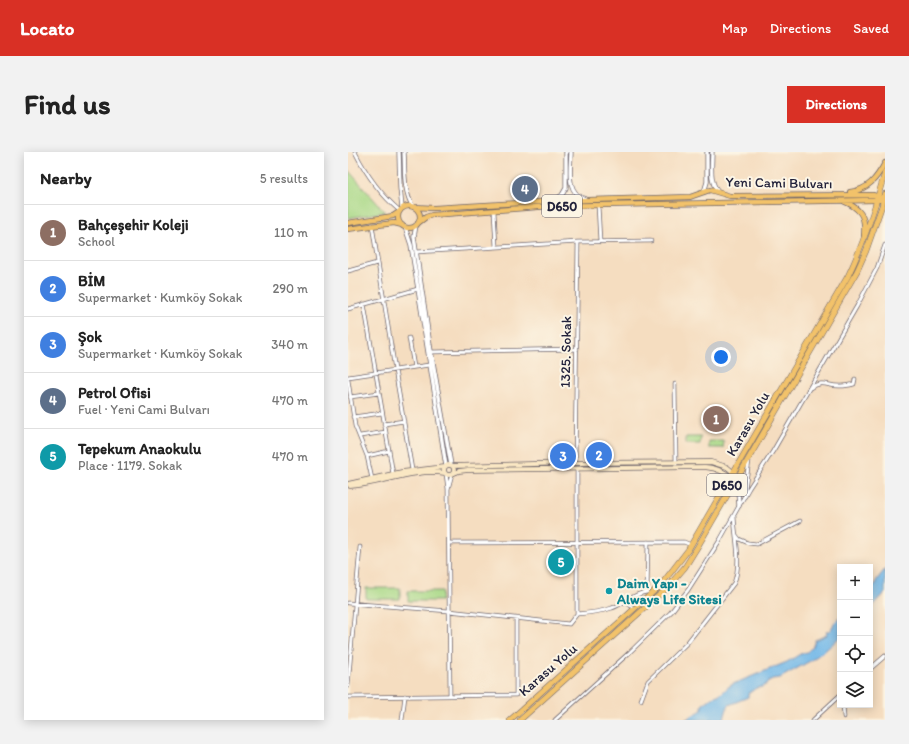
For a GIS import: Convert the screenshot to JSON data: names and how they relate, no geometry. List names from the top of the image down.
{
  "streets": {
    "highway": ["D650", "Karasu Yolu"],
    "main road": ["Yeni Cami Bulvarı"],
    "street": ["1325. Sokak"]
  },
  "crossings": [
    ["Yeni Cami Bulvarı", "Karasu Yolu"]
  ],
  "places": ["Daim Yapı - Always Life Sitesi"],
  "page": {
    "header": "Locato",
    "nav": ["Map", "Directions", "Saved"],
    "buttons": "Directions",
    "title": "Find us",
    "heading": ["Nearby", "5 results"],
    "pins": [
      "4",
      "1",
      "2",
      "3",
      "5"
    ],
    "list": [
      {
        "mark": "1",
        "name": "Bahçeşehir Koleji",
        "note": "School",
        "value": "110 m"
      },
      {
        "mark": "2",
        "name": "BİM",
        "note": "Supermarket · Kumköy Sokak",
        "value": "290 m"
      },
      {
        "mark": "3",
        "name": "Şok",
        "note": "Supermarket · Kumköy Sokak",
        "value": "340 m"
      },
      {
        "mark": "4",
        "name": "Petrol Ofisi",
        "note": "Fuel · Yeni Cami Bulvarı",
        "value": "470 m"
      },
      {
        "mark": "5",
        "name": "Tepekum Anaokulu",
        "note": "Place · 1179. Sokak",
        "value": "470 m"
      }
    ],
    "map_buttons": ["+", "−"]
  }
}
